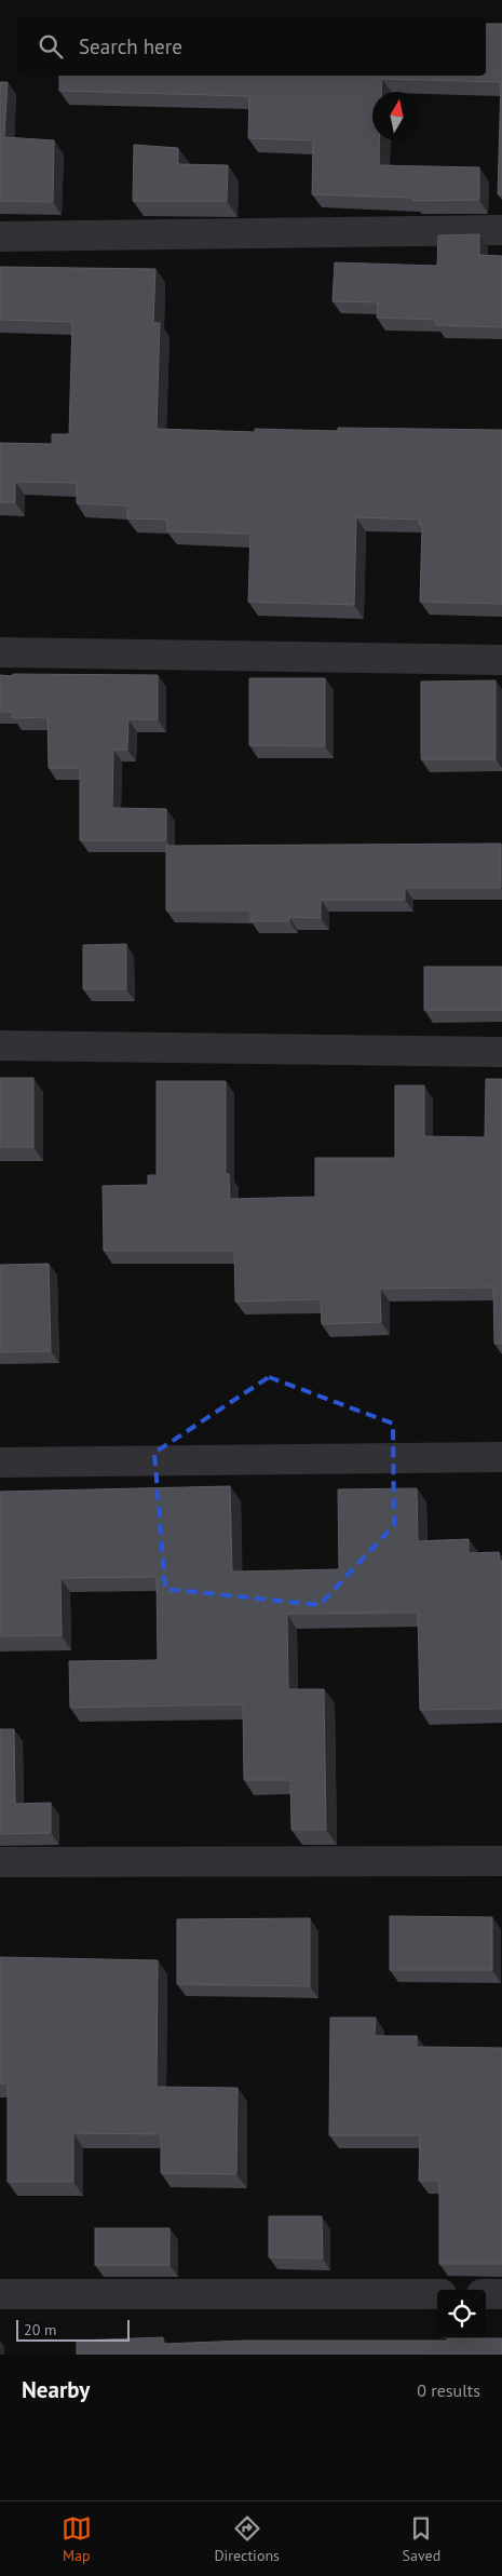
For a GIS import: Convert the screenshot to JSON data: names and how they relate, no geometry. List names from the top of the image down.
{
  "scale_bar": "20 m",
  "north": "top",
  "page": {
    "search": "Search here",
    "scale": "20 m",
    "heading": ["Nearby", "0 results"],
    "nav": ["Map", "Directions", "Saved"]
  }
}
